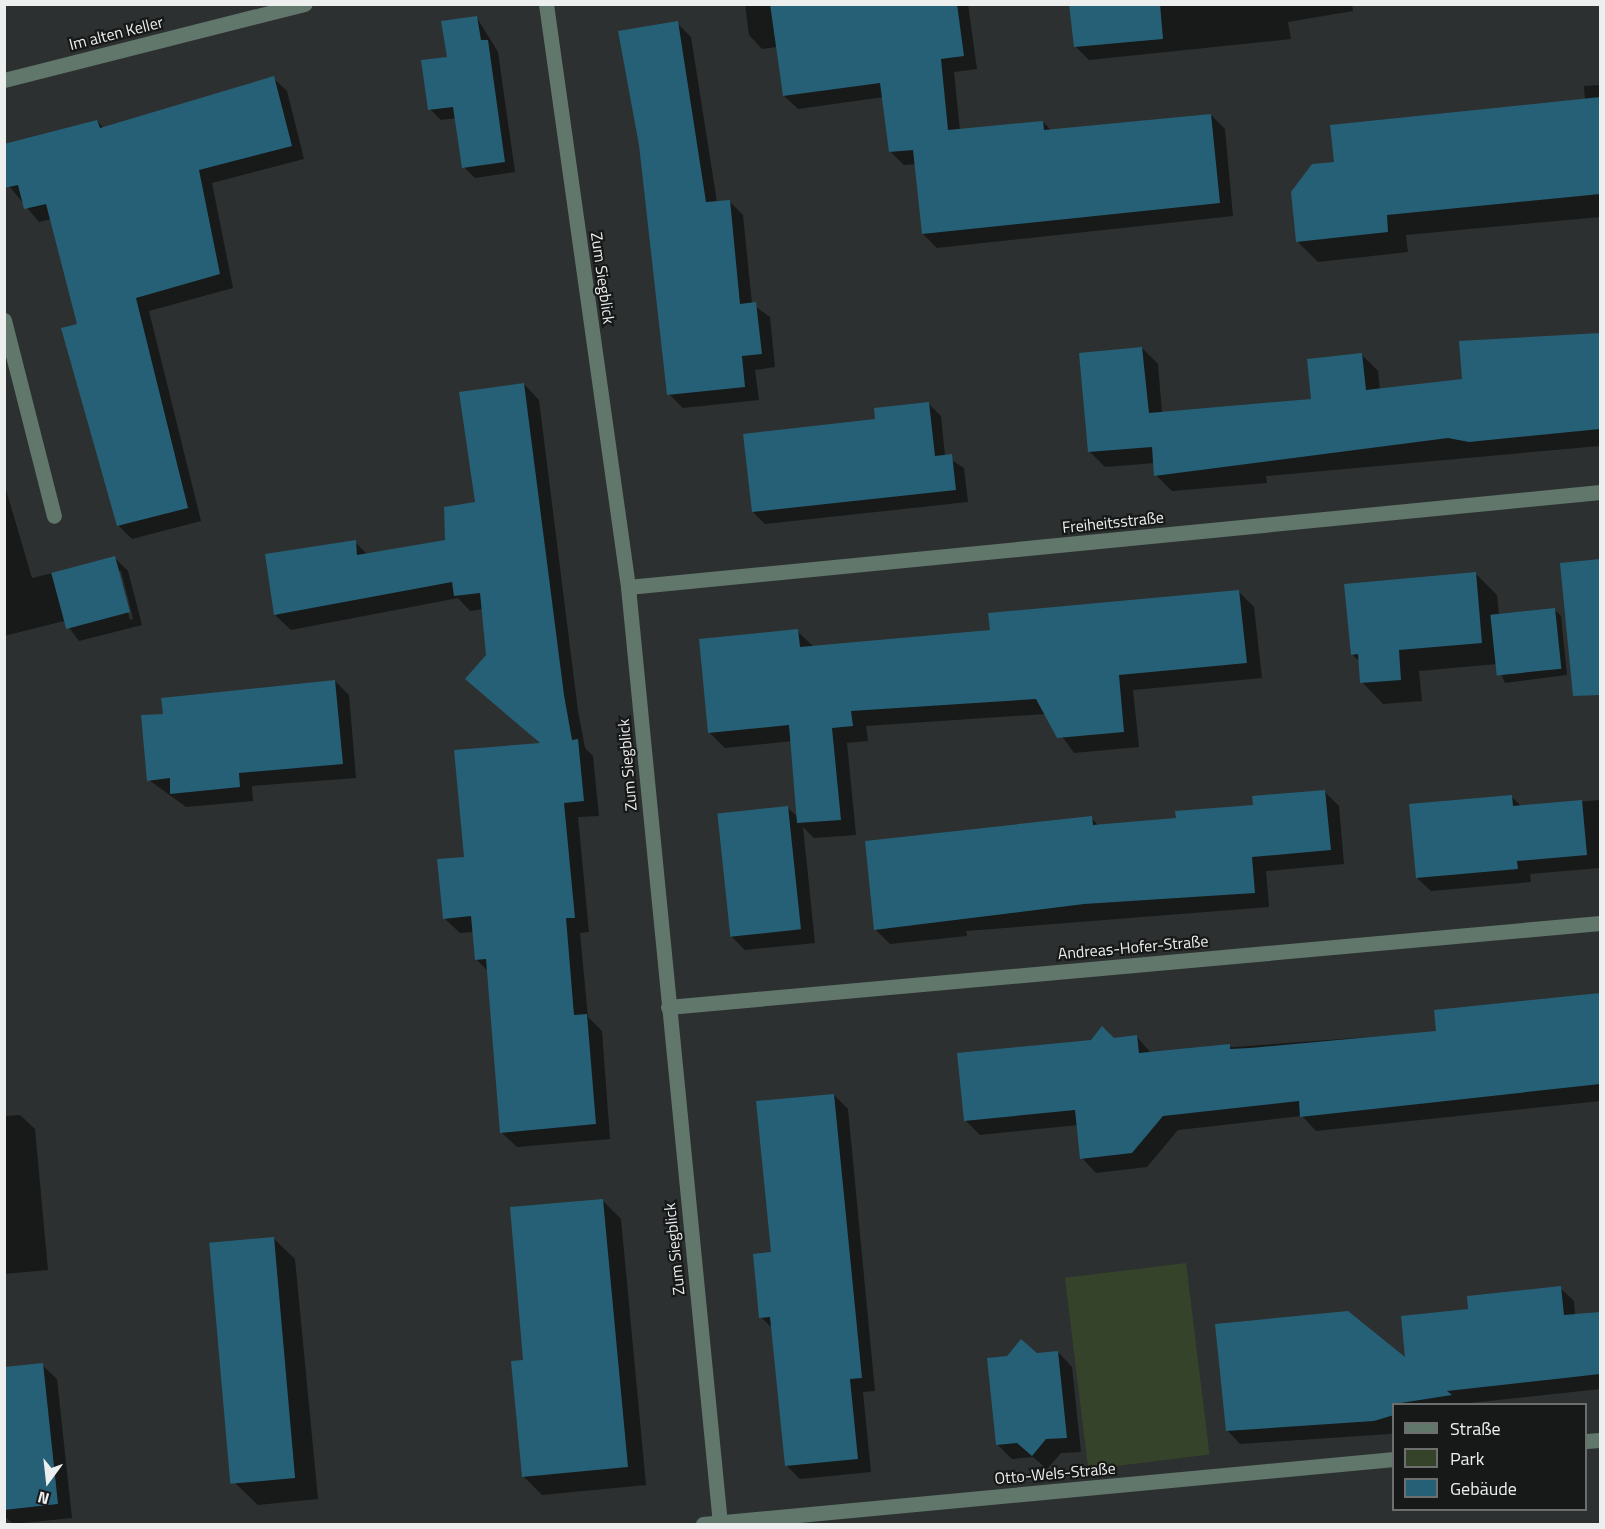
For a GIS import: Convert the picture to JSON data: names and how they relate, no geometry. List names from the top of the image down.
{
  "streets": {
    "street": [
      "Im alten Keller",
      "Zum Siegblick",
      "Freiheitsstraße",
      "Andreas-Hofer-Straße",
      "Otto-Wels-Straße"
    ]
  },
  "crossings": [
    ["Zum Siegblick", "Freiheitsstraße"],
    ["Zum Siegblick", "Andreas-Hofer-Straße"],
    ["Zum Siegblick", "Otto-Wels-Straße"]
  ],
  "legend": ["Straße", "Park", "Gebäude"],
  "north": "bottom"
}
